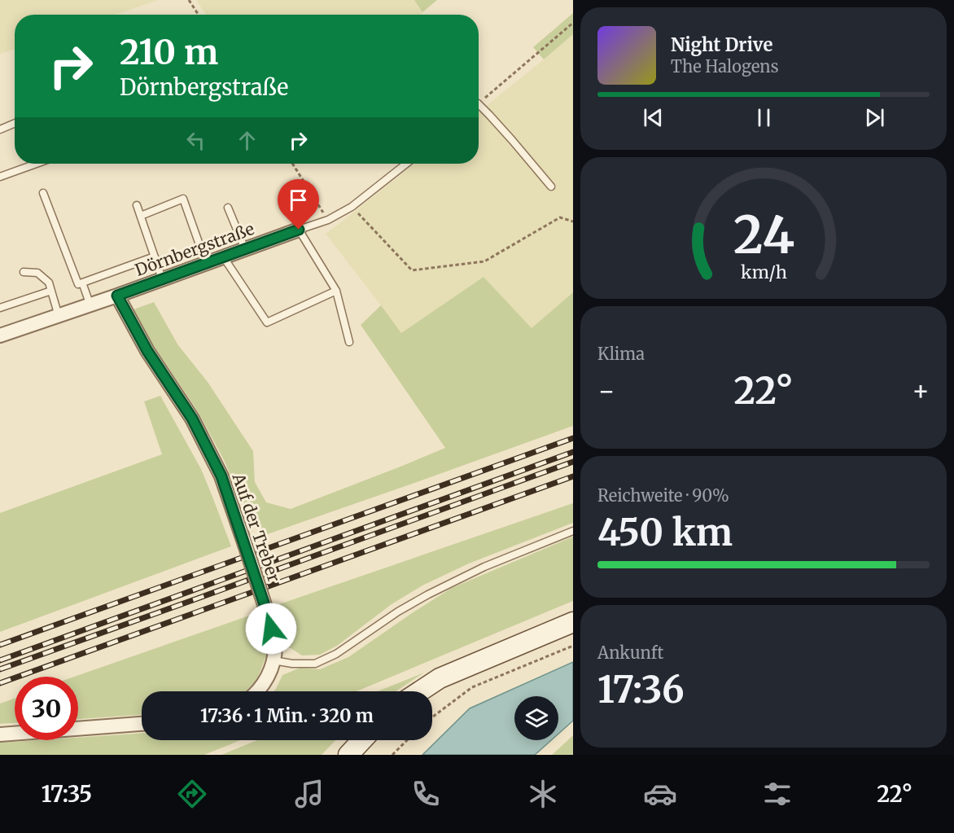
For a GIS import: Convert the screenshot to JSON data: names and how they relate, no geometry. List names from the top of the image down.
{
  "streets": {
    "street": ["Dörnbergstraße", "Auf der Treber"]
  },
  "crossings": [
    ["Dörnbergstraße", "Auf der Treber"]
  ],
  "page": {
    "turn": ["210 m", "Dörnbergstraße"],
    "song": ["Night Drive", "The Halogens"],
    "tile": [
      "Klima",
      ["Reichweite · 90%", "450 km"],
      ["Ankunft", "17:36"]
    ],
    "heat": ["−", "22°", "+"],
    "limit": "30",
    "trip": "17:36 · 1 Min. · 320 m",
    "tabs": ["17:35", "22°"],
    "gauge": ["24", "km/h"]
  }
}
